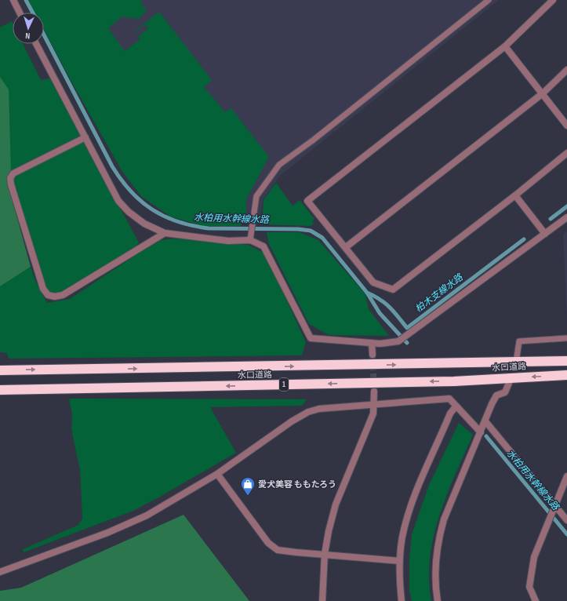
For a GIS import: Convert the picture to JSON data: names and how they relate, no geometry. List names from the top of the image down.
{
  "streets": {
    "highway": ["水口道路", "1"]
  },
  "water": ["水柏用水幹線水路", "柏木支線水路"],
  "places": {
    "shop": ["愛犬美容 ももたろう"]
  },
  "north": "bottom"
}
